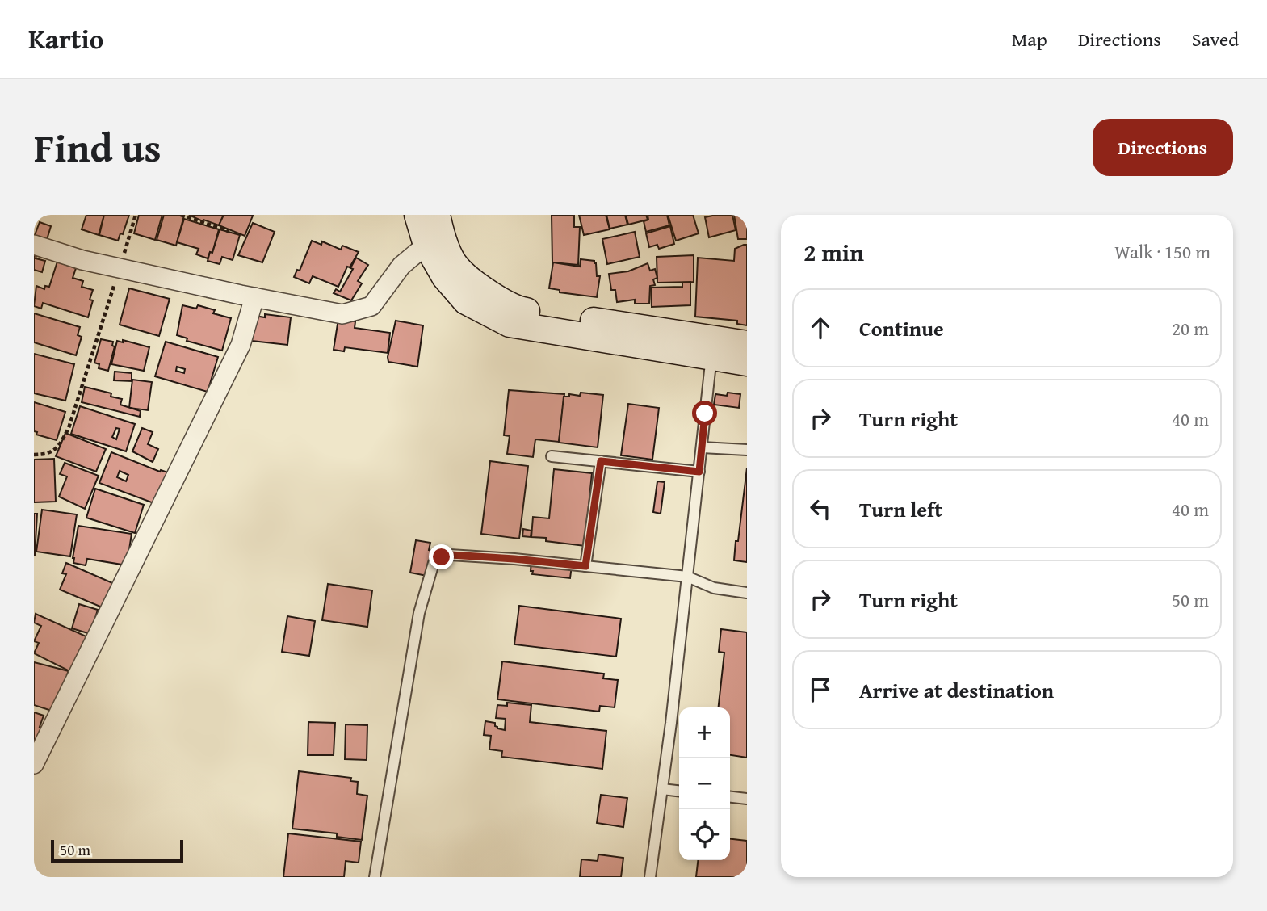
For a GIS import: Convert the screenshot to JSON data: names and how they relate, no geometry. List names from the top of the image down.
{
  "scale_bar": "50 m",
  "page": {
    "header": "Kartio",
    "nav": ["Map", "Directions", "Saved"],
    "title": "Find us",
    "buttons": "Directions",
    "heading": ["2 min", "Walk · 150 m"],
    "list": [
      ["Continue", "20 m"],
      ["Turn right", "40 m"],
      ["Turn left", "40 m"],
      ["Turn right", "50 m"],
      "Arrive at destination"
    ],
    "map_buttons": ["+", "−"],
    "scale": "50 m"
  }
}
